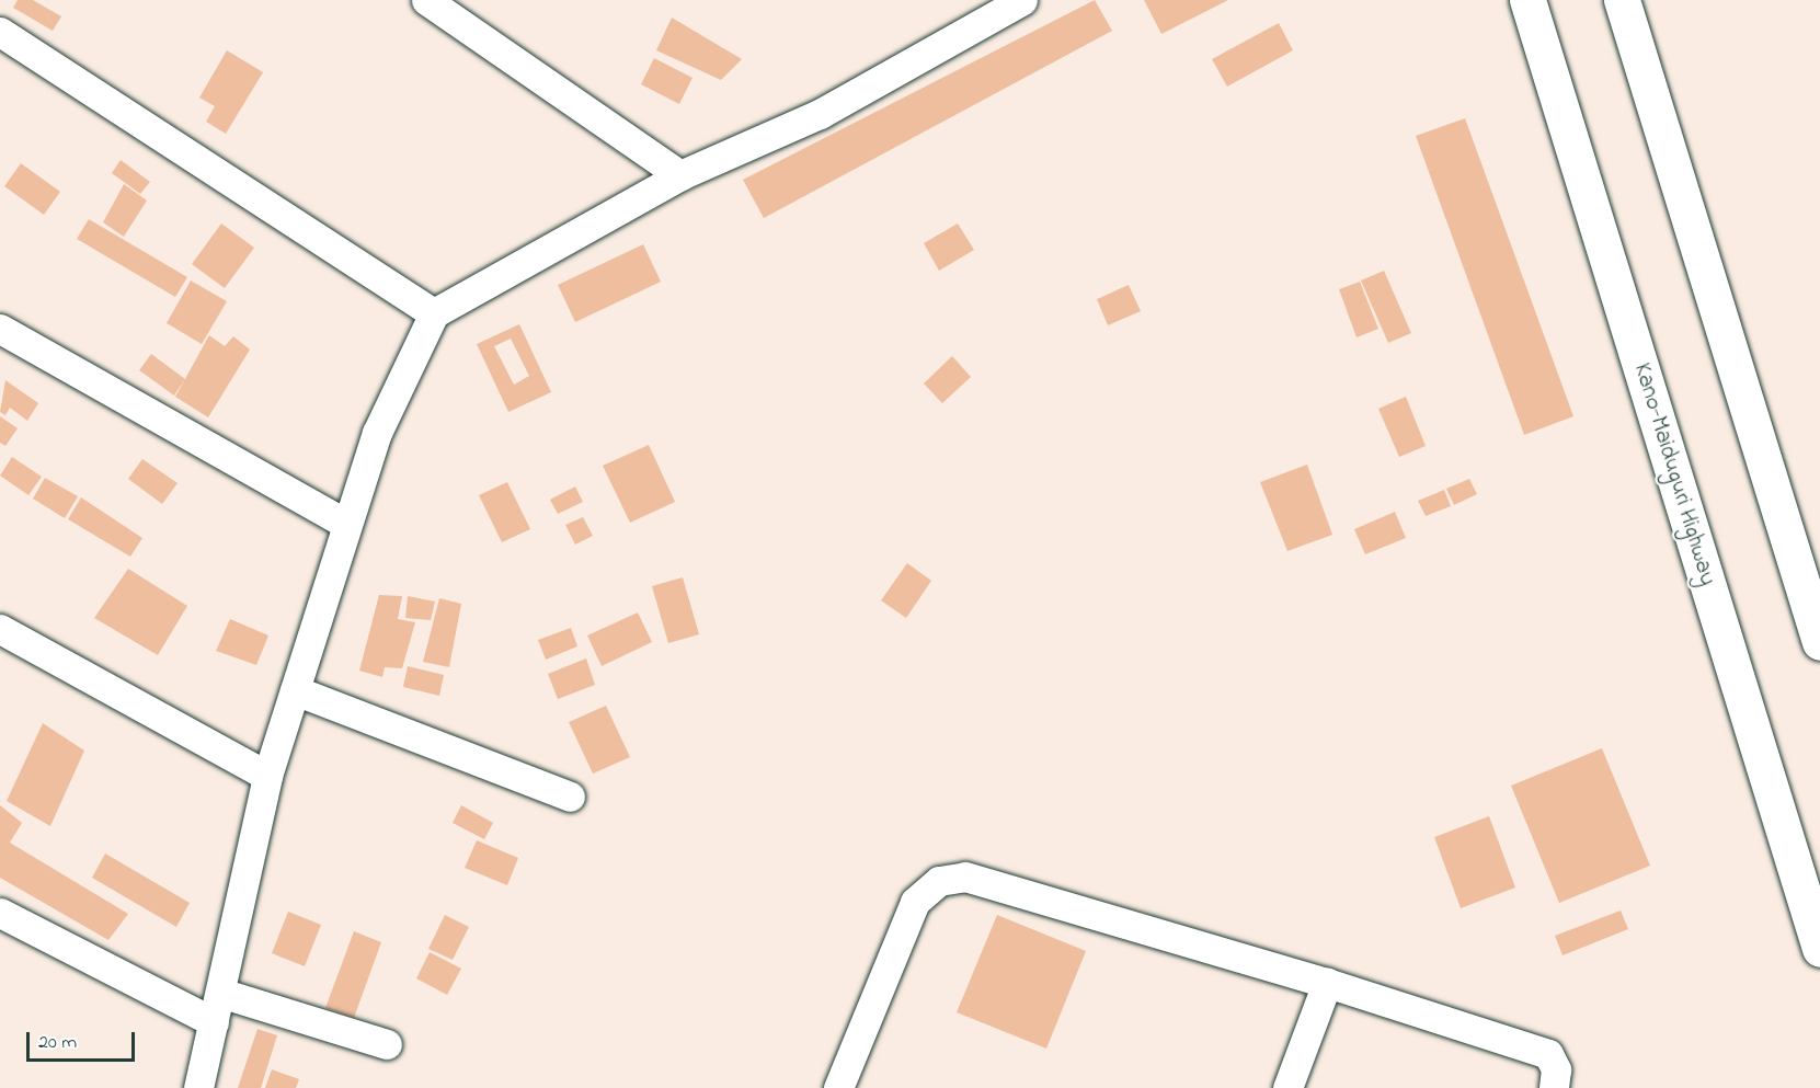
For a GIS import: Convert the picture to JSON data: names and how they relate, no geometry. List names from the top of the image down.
{
  "streets": {
    "highway": ["Kano-Maiduguri Highway"]
  },
  "scale_bar": "20 m"
}
